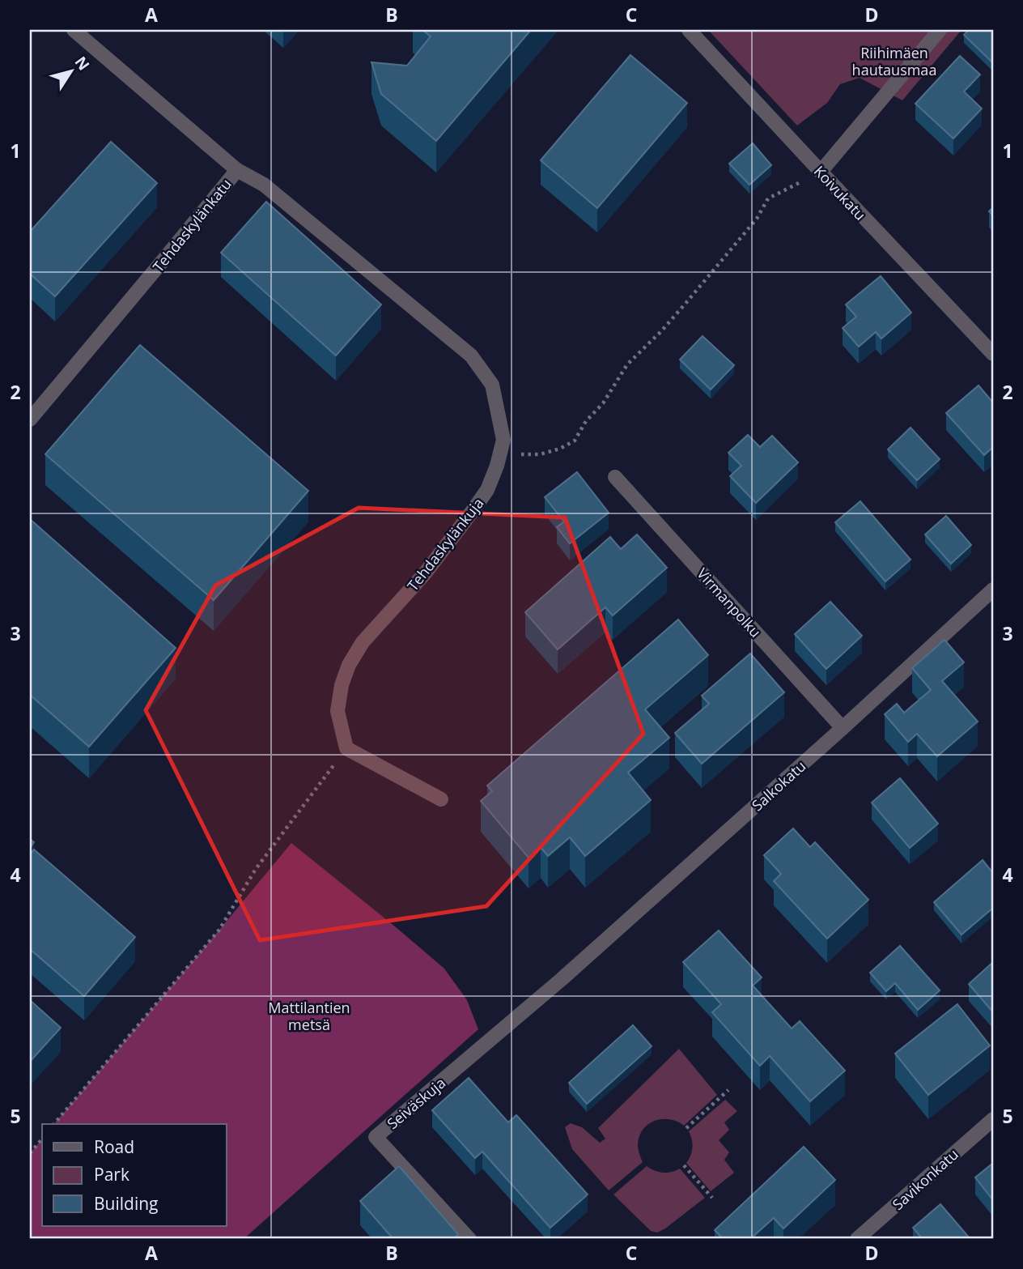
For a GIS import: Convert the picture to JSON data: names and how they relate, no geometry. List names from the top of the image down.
{
  "streets": {
    "street": [
      "Koivukatu",
      "Tehdaskylänkatu",
      "Tehdaskylänkuja",
      "Virmanpolku",
      "Salkokatu",
      "Seiväskuja",
      "Savikonkatu"
    ]
  },
  "crossings": [
    ["Tehdaskylänkatu", "Tehdaskylänkuja"],
    ["Virmanpolku", "Salkokatu"],
    ["Salkokatu", "Seiväskuja"]
  ],
  "parks": ["Riihimäen hautausmaa", "Mattilantien metsä"],
  "legend": ["Road", "Park", "Building"],
  "north": "top right",
  "grid": {
    "columns": [
      "A",
      "B",
      "C",
      "D"
    ],
    "rows": [
      "1",
      "2",
      "3",
      "4",
      "5"
    ]
  }
}
